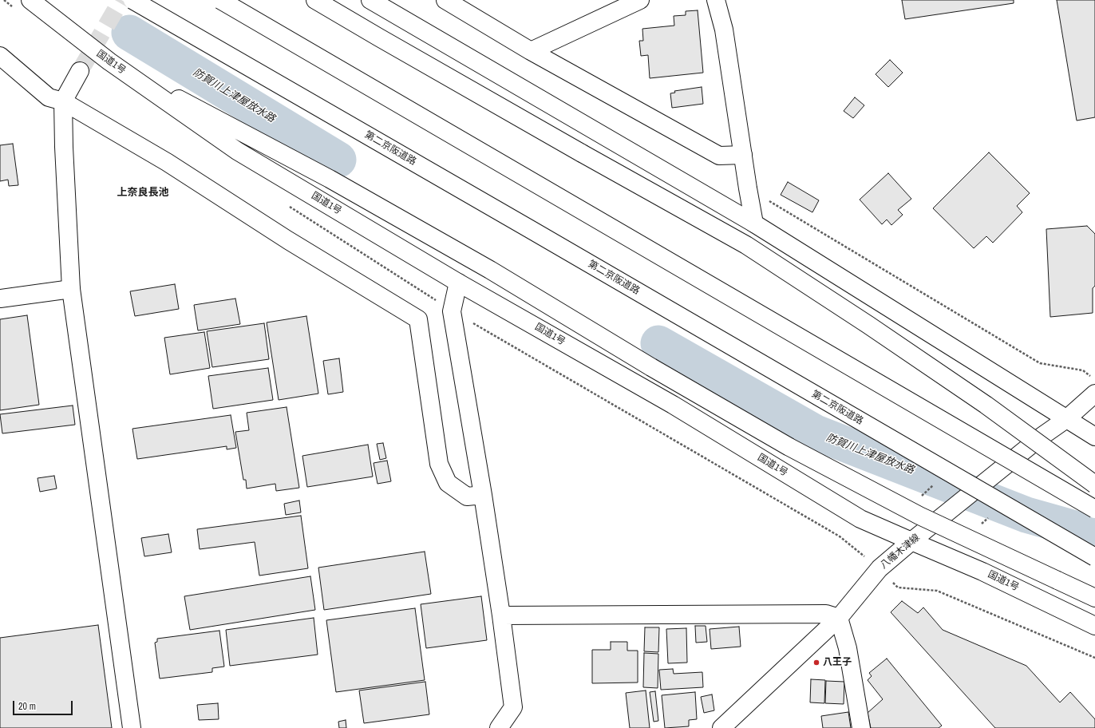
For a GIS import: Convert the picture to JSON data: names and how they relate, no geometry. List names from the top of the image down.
{
  "streets": {
    "main road": ["国道1号", "第二京阪道路", "八幡木津線"]
  },
  "crossings": [
    ["国道1号", "八幡木津線"]
  ],
  "districts": ["上奈良長池"],
  "water": ["防賀川上津屋放水路"],
  "places": ["八王子"],
  "scale_bar": "20 m"
}
